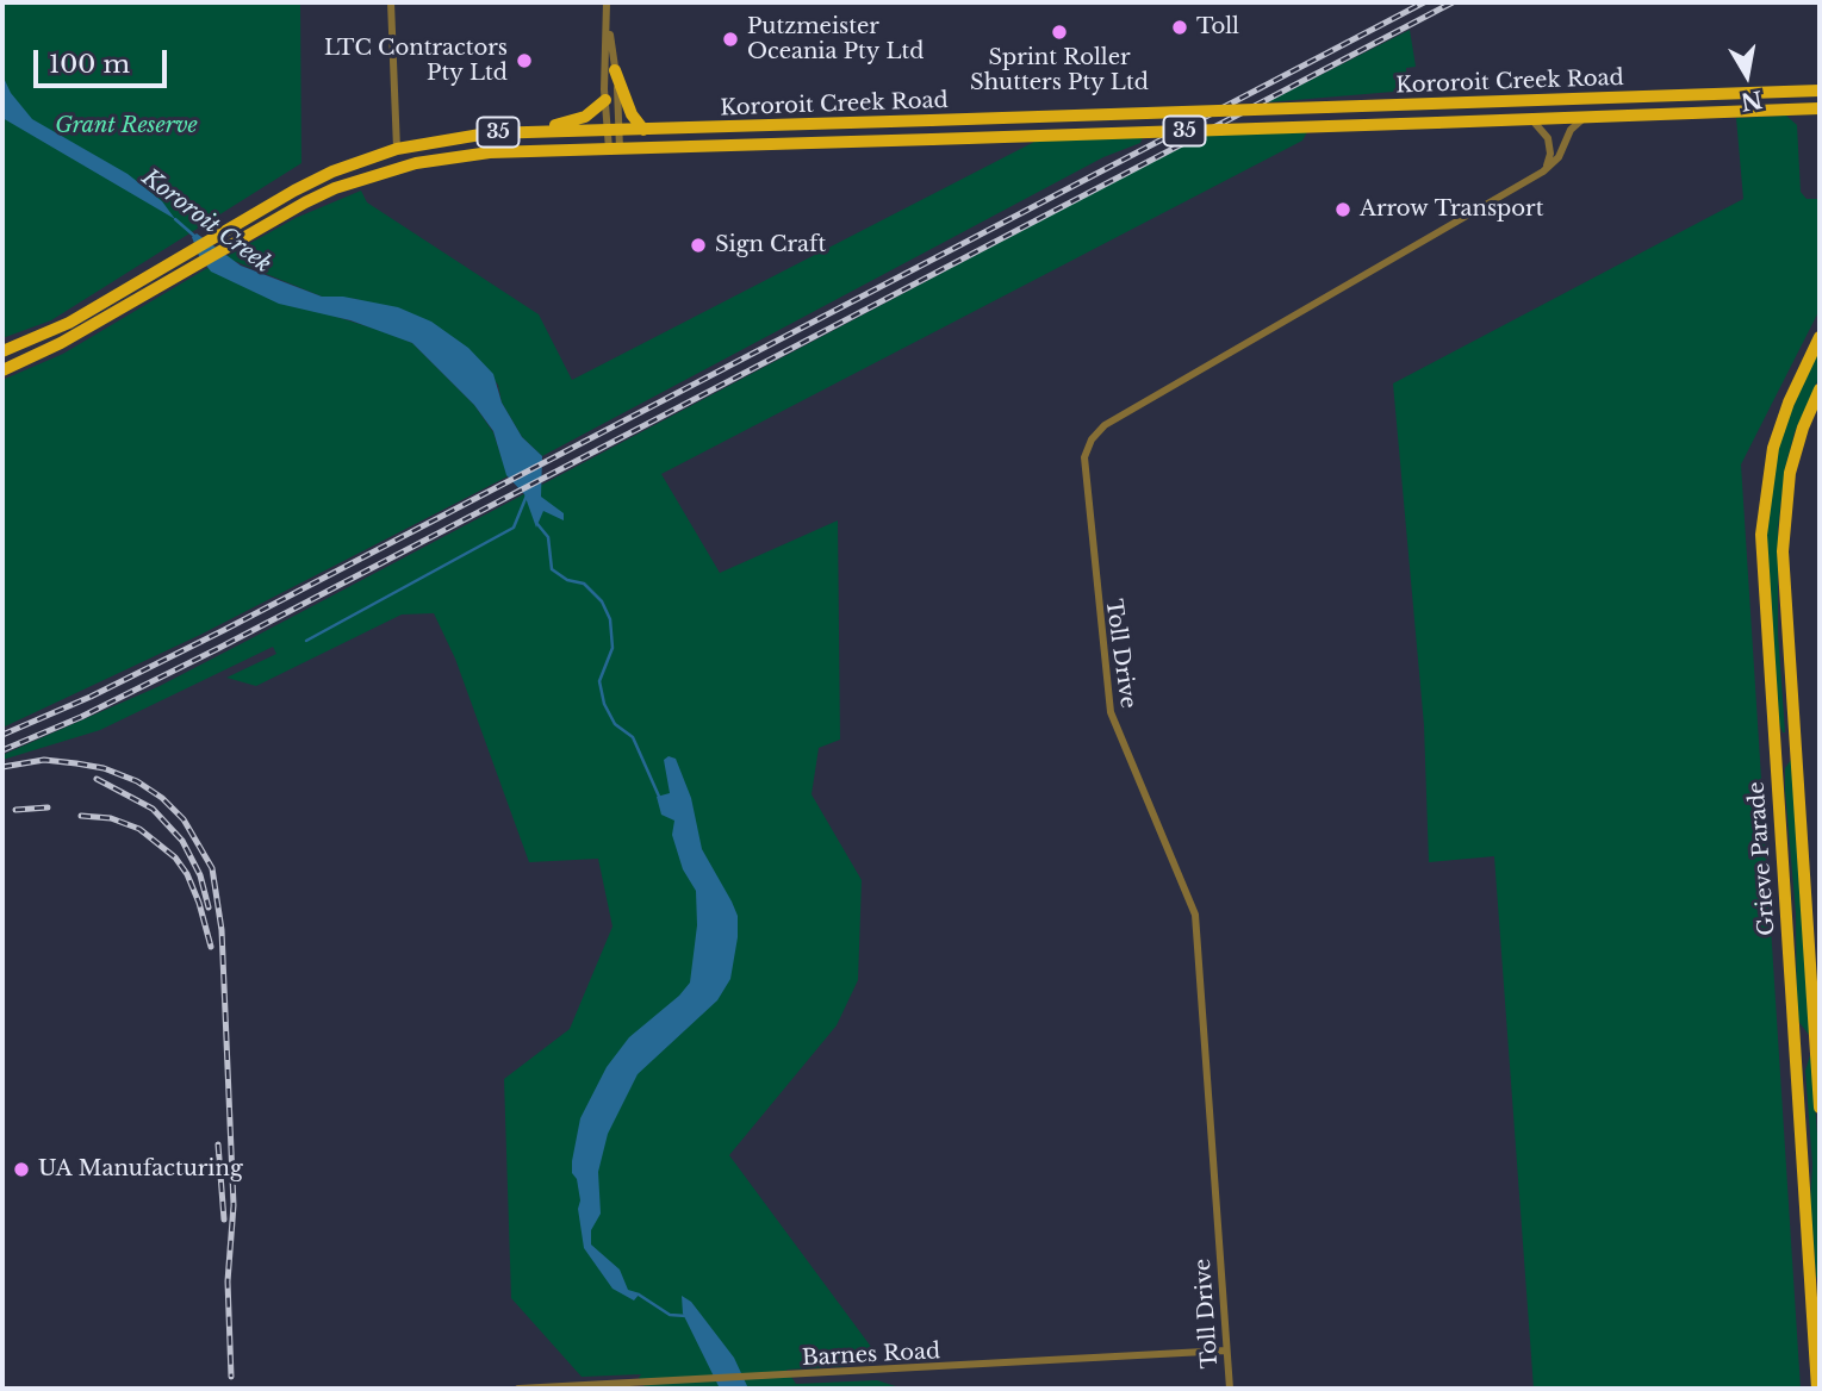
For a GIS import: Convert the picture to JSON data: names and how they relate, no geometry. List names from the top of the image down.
{
  "streets": {
    "main road": ["Kororoit Creek Road", "35", "Grieve Parade"],
    "street": ["Toll Drive", "Barnes Road"]
  },
  "crossings": [
    ["Kororoit Creek Road", "Toll Drive"],
    ["Toll Drive", "Barnes Road"]
  ],
  "water": ["Kororoit Creek"],
  "parks": ["Grant Reserve"],
  "places": [
    "Toll",
    "Sprint Roller Shutters Pty Ltd",
    "Putzmeister Oceania Pty Ltd",
    "LTC Contractors Pty Ltd",
    "Arrow Transport",
    "Sign Craft",
    "UA Manufacturing"
  ],
  "scale_bar": "100 m",
  "north": "bottom"
}
